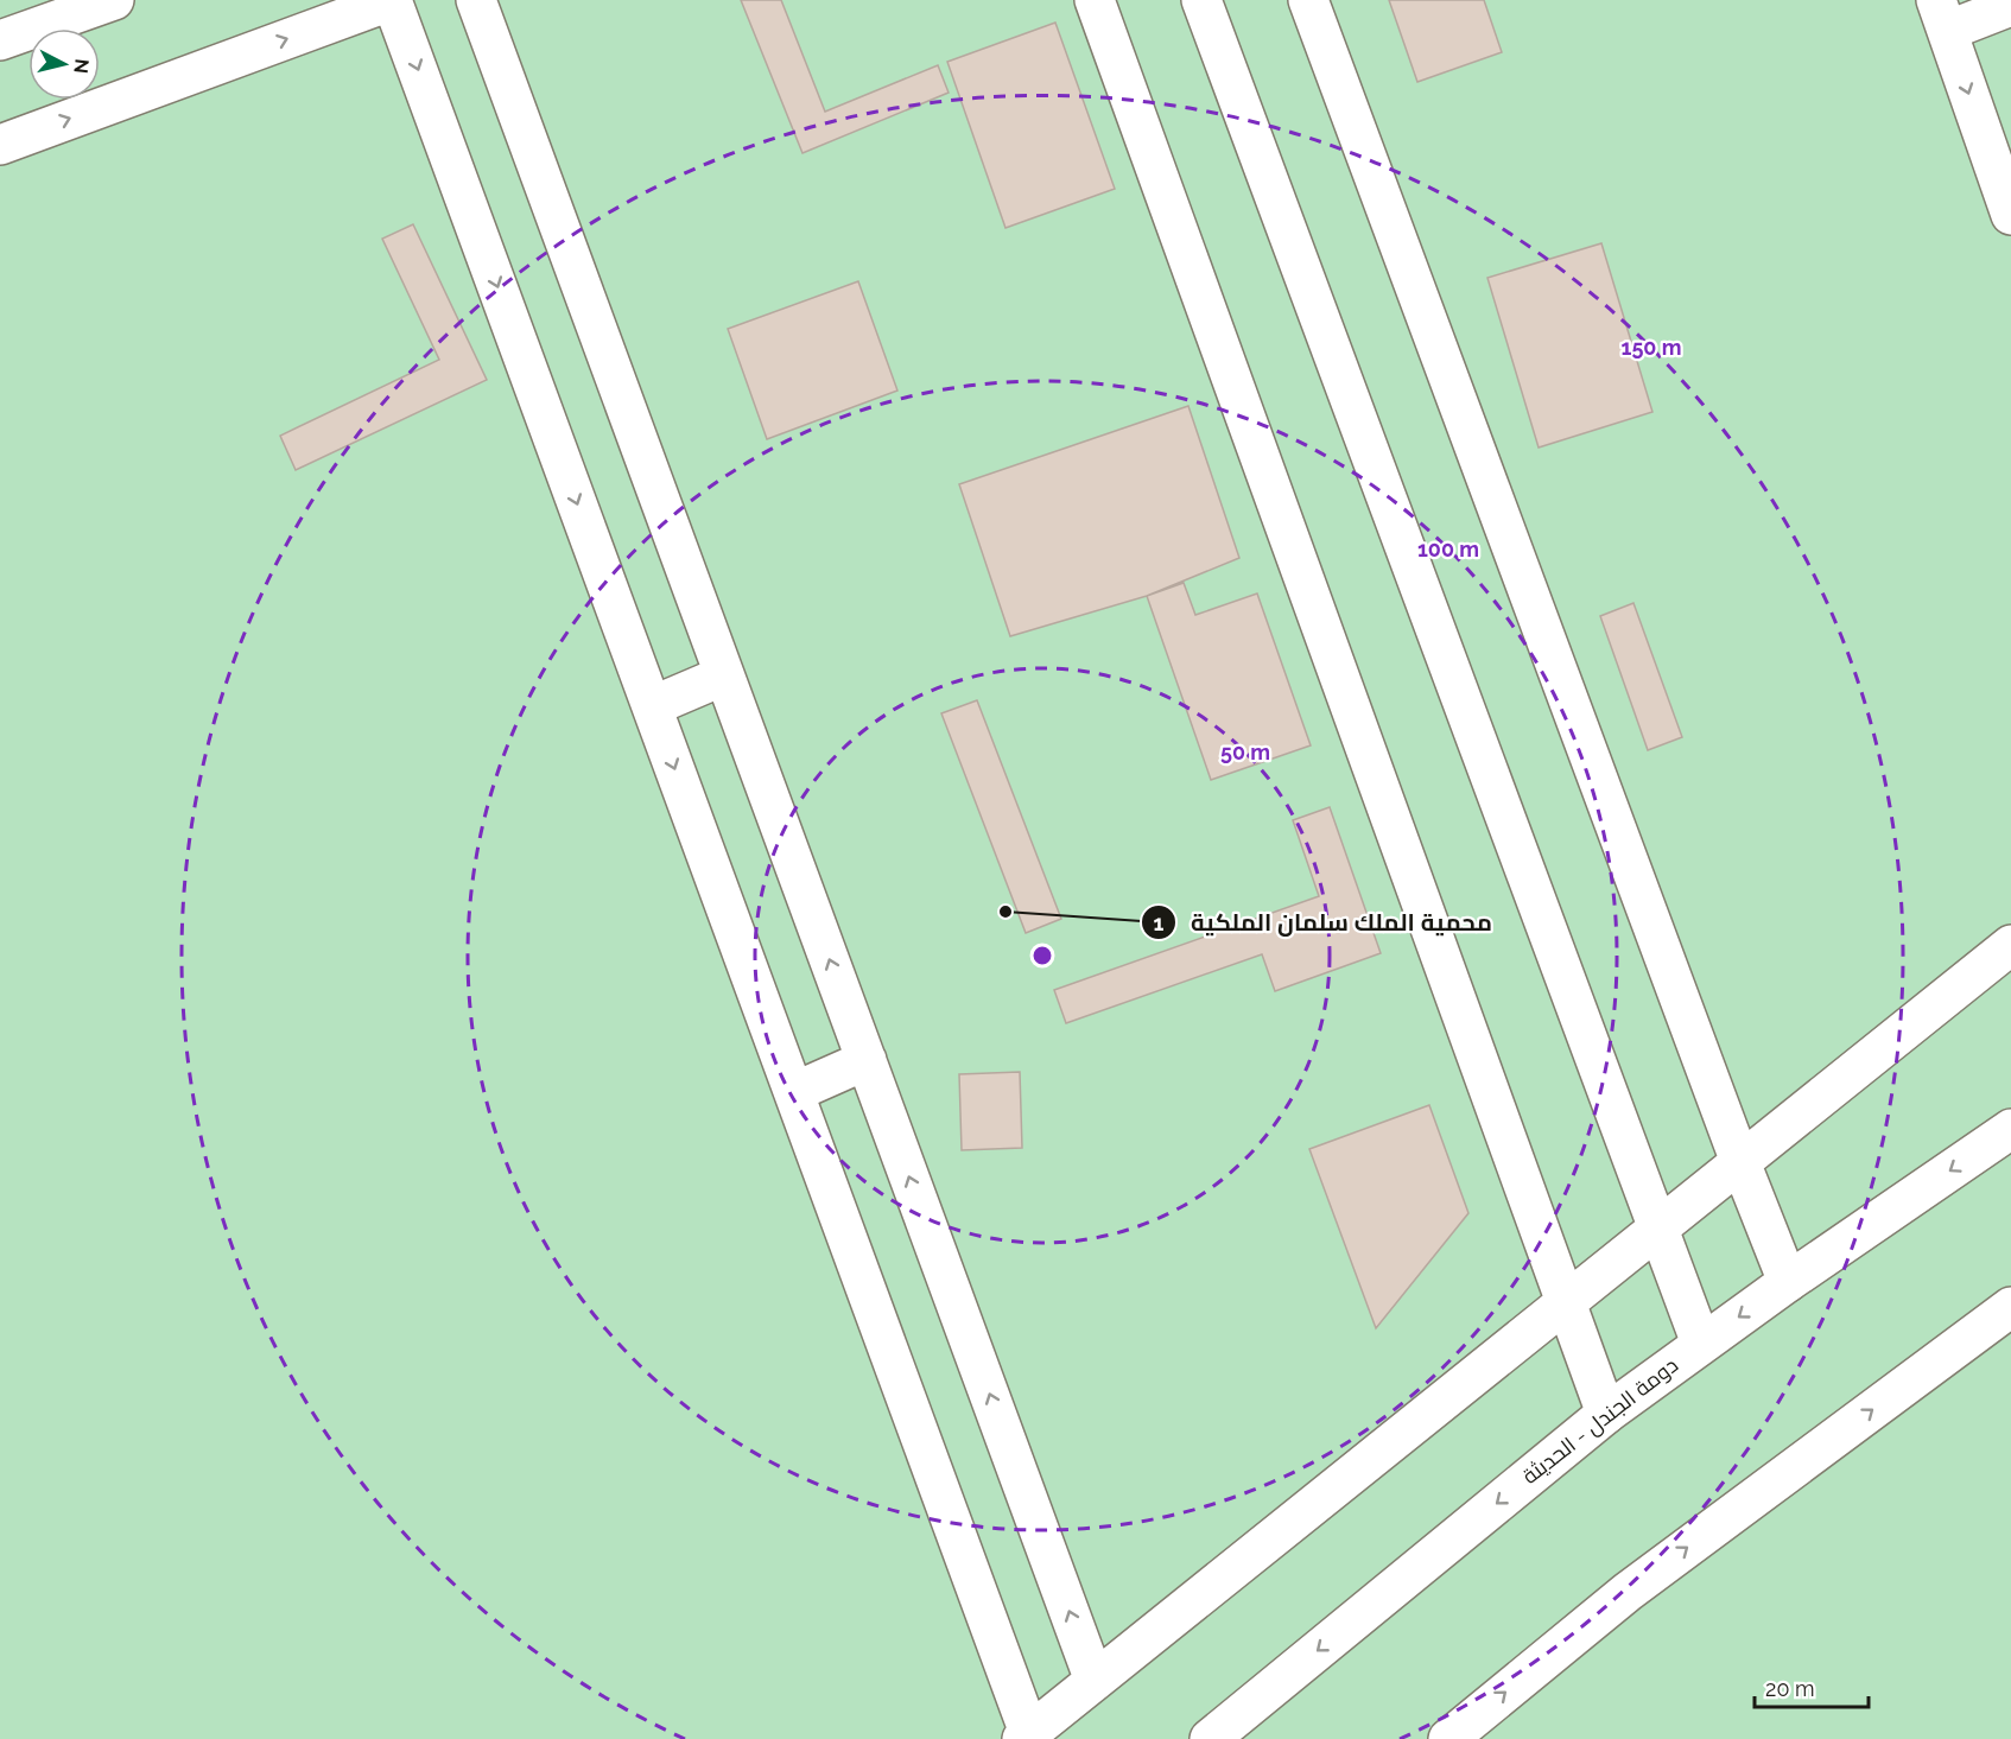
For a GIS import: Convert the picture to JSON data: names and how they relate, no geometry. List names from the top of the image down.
{
  "streets": {
    "main road": ["دومة الجندل - الحديثة"]
  },
  "places": ["محمية الملك سلمان الملكية"],
  "scale_bar": "20 m",
  "north": "right",
  "rings": ["150 m", "100 m", "50 m"]
}
